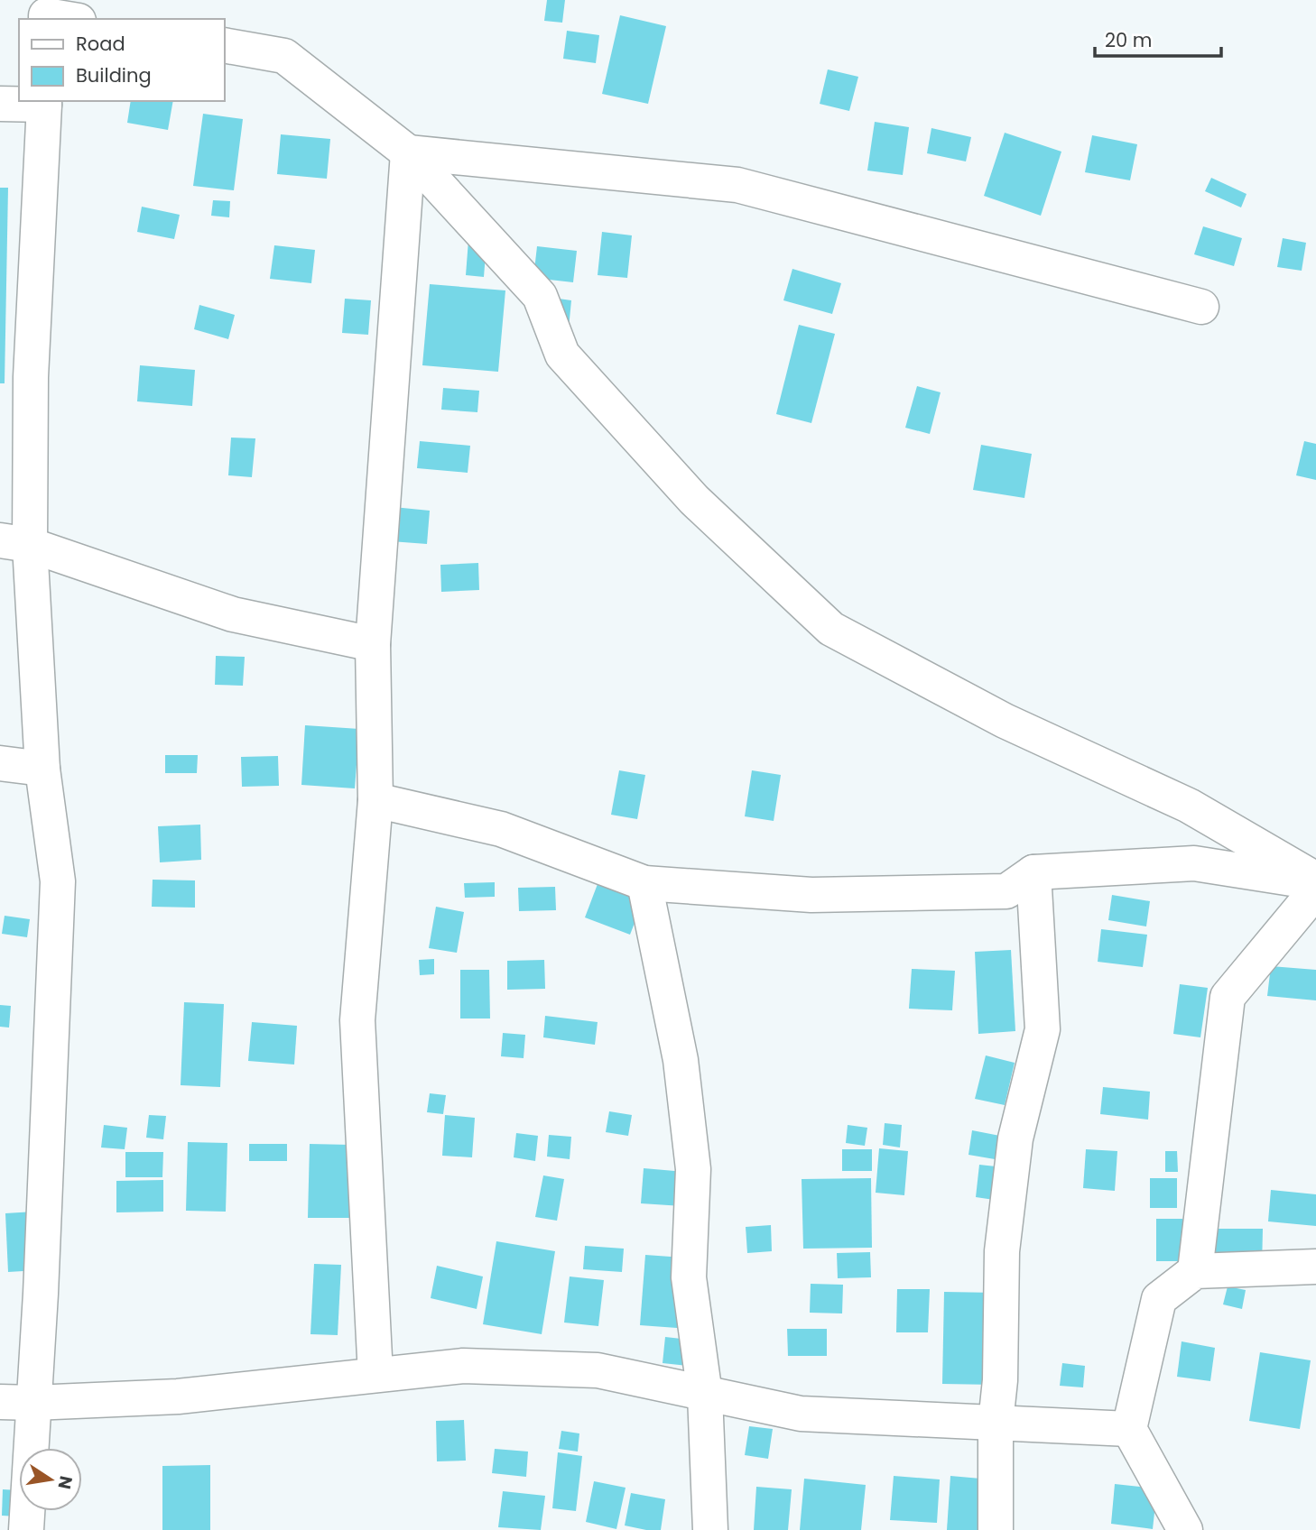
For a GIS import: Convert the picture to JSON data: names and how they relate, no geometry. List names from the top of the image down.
{
  "legend": ["Road", "Building"],
  "scale_bar": "20 m",
  "north": "right"
}
